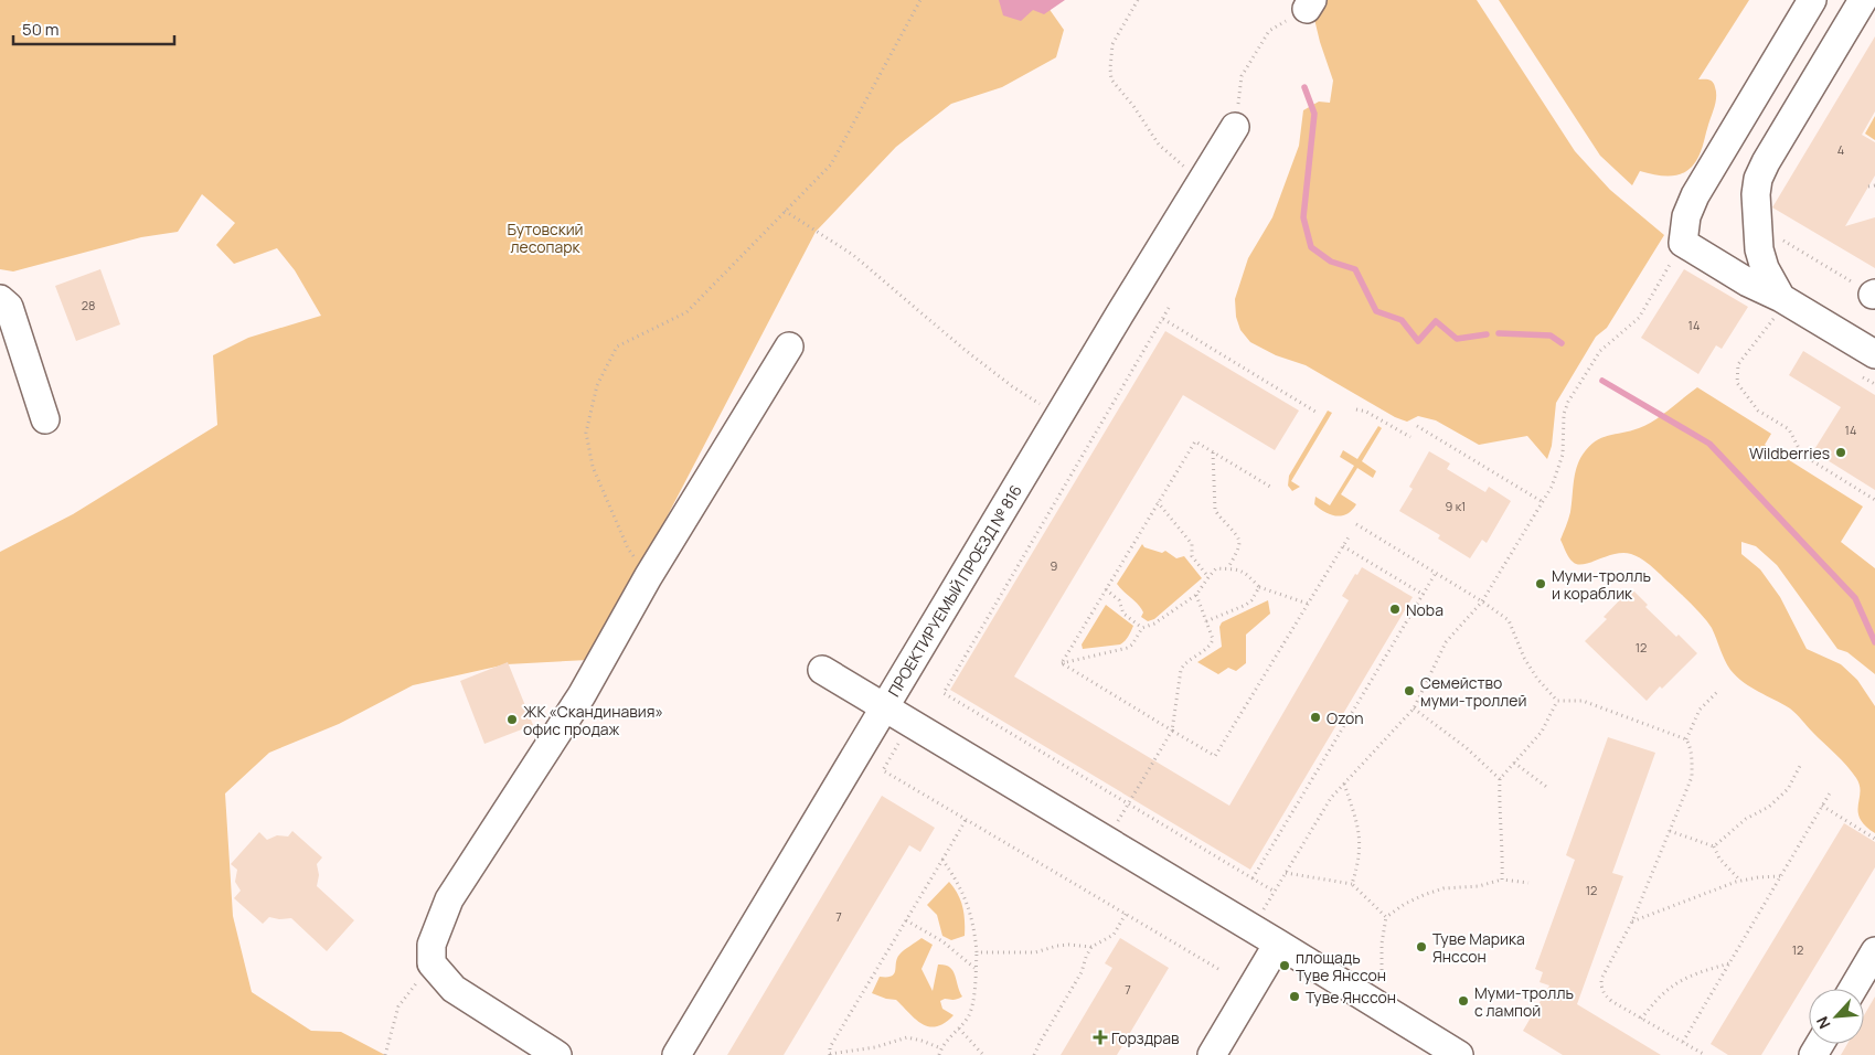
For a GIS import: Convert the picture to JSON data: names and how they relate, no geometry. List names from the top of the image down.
{
  "streets": {
    "street": ["ПРОЕКТИРУЕМЫЙ ПРОЕЗД № 816"]
  },
  "parks": ["Бутовский лесопарк"],
  "places": {
    "other": [
      "Wildberries",
      "Муми-тролль и кораблик",
      "Noba",
      "Семейство муми-троллей",
      "Ozon",
      "ЖК «Скандинавия» офис продаж",
      "Туве Марика Янссон",
      "площадь Туве Янссон",
      "Туве Янссон",
      "Муми-тролль с лампой"
    ],
    "health": ["Горздрав"]
  },
  "house_numbers": [
    "4",
    "28",
    "14",
    "14",
    "9 к1",
    "9",
    "12",
    "12",
    "7",
    "12",
    "7"
  ],
  "scale_bar": "50 m",
  "north": "bottom left"
}
